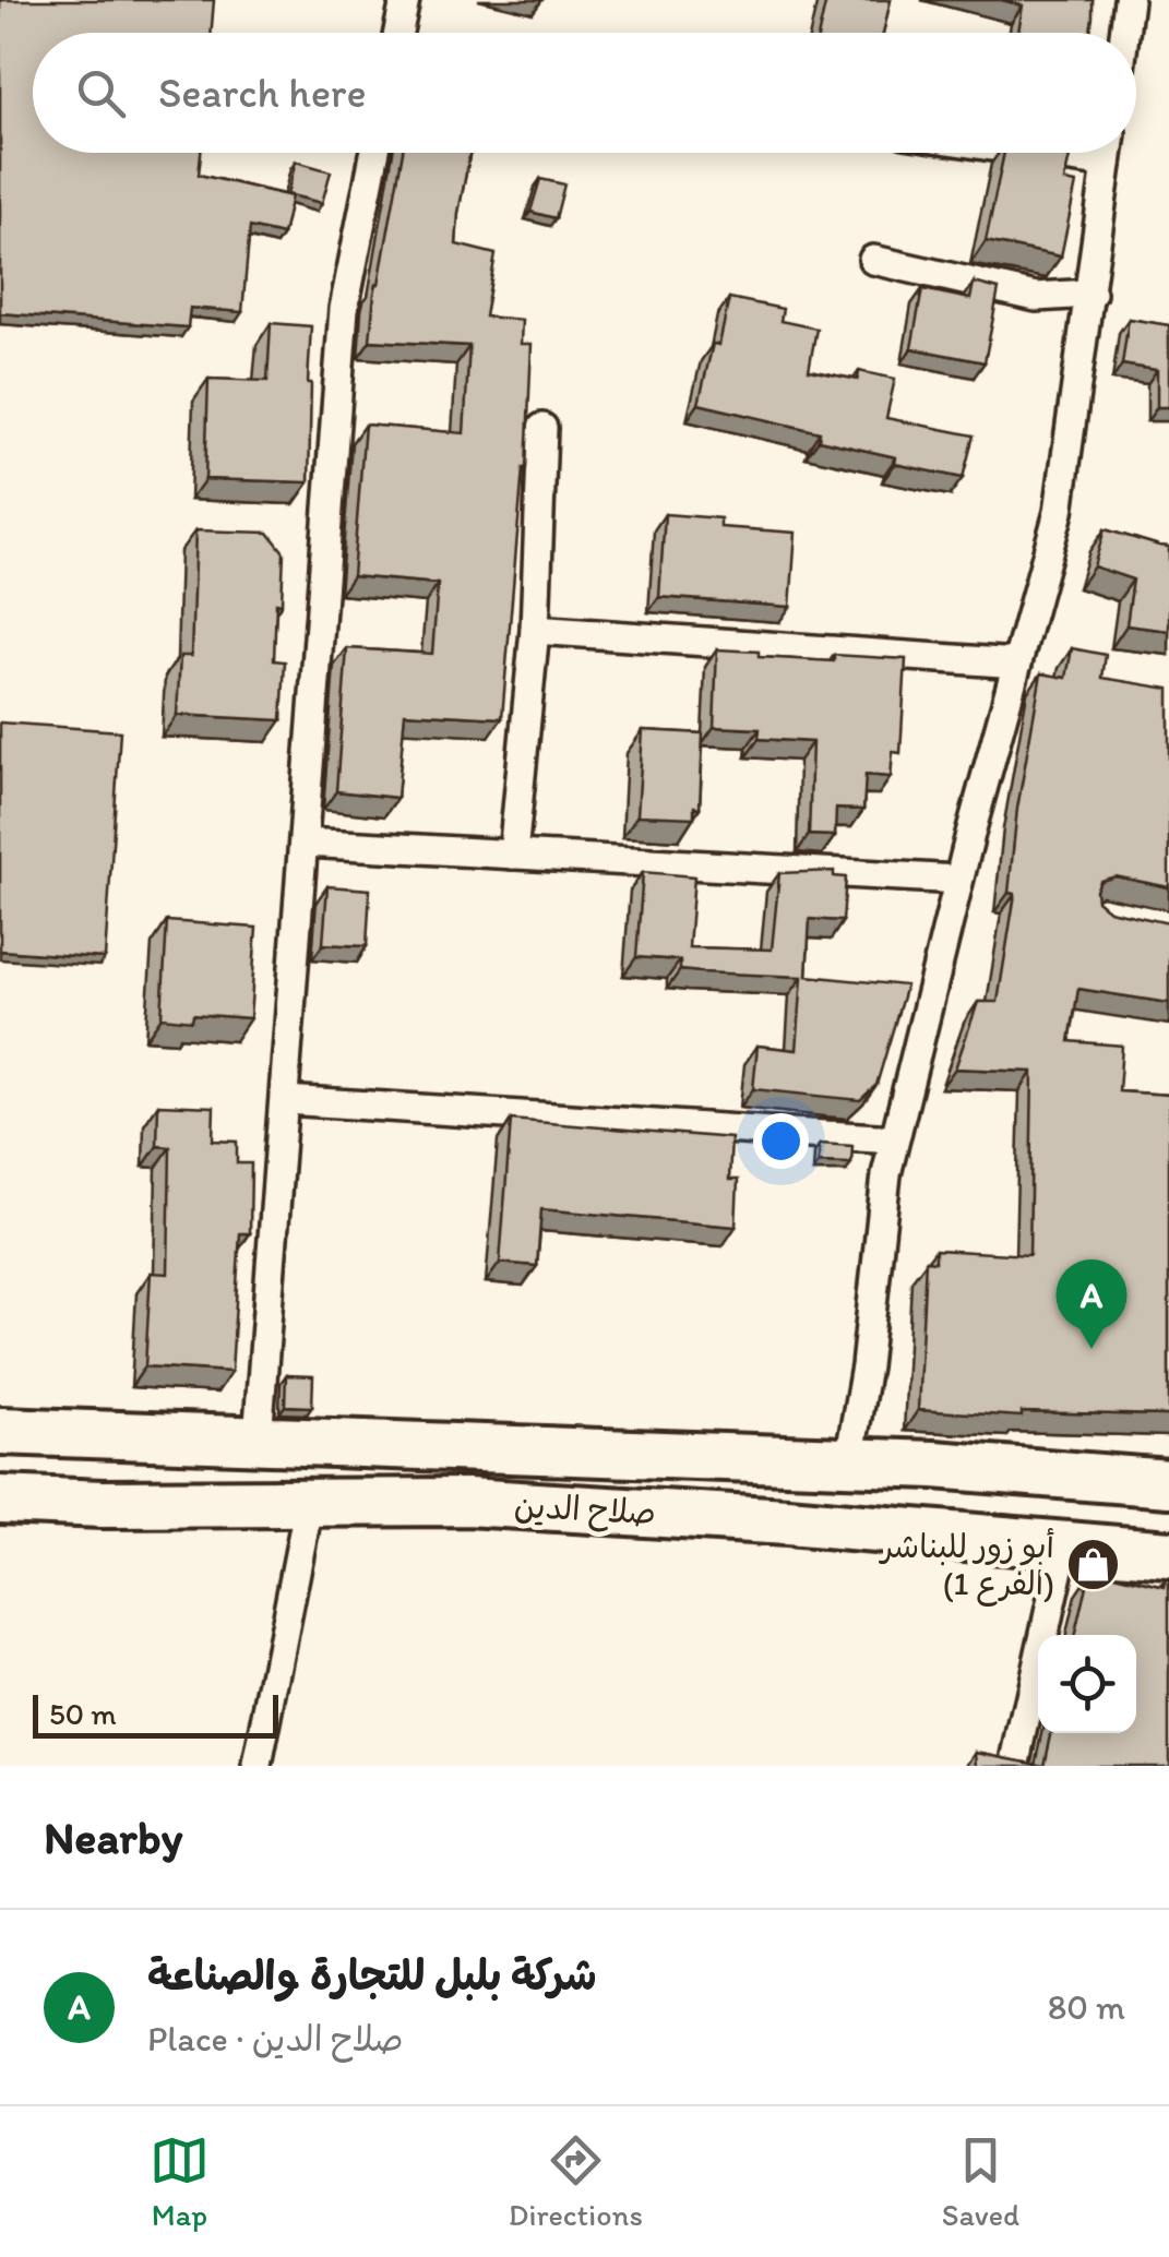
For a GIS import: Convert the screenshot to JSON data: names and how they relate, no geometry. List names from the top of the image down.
{
  "streets": {
    "highway": ["صلاح الدين"]
  },
  "places": {
    "shop": ["أبو زور للبناشر (الفرع 1)"]
  },
  "scale_bar": "50 m",
  "page": {
    "search": "Search here",
    "pins": "A",
    "scale": "50 m",
    "heading": "Nearby",
    "list": [
      {
        "mark": "A",
        "name": "شركة بلبل للتجارة والصناعة",
        "note": "Place · صلاح الدين",
        "value": "80 m"
      }
    ],
    "nav": ["Map", "Directions", "Saved"]
  }
}
